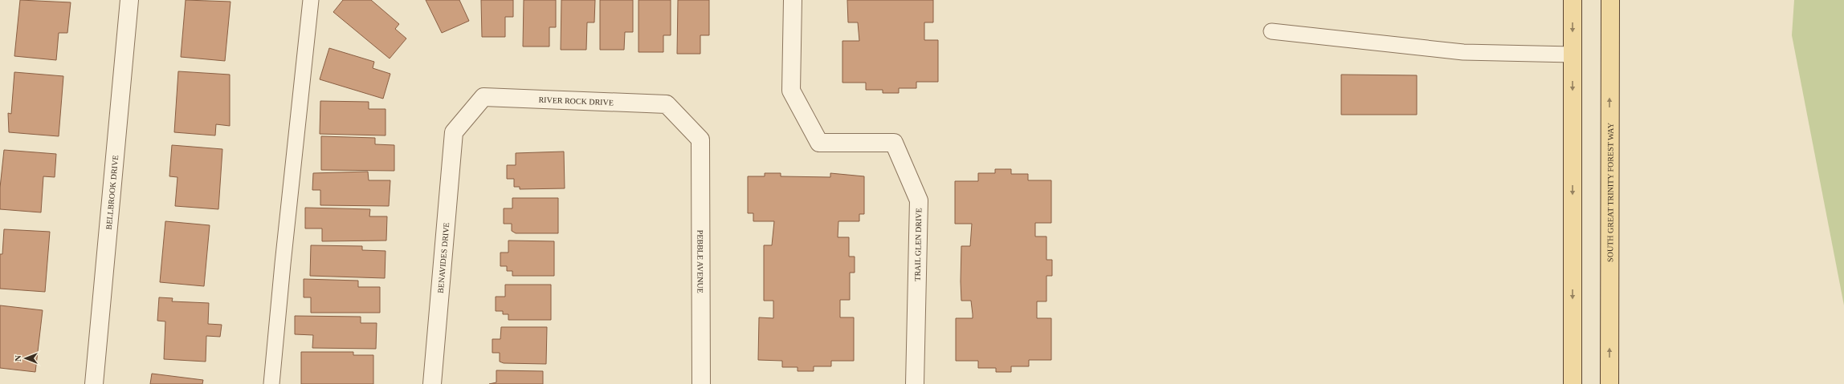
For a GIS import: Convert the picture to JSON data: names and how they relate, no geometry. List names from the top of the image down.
{
  "streets": {
    "main road": ["SOUTH GREAT TRINITY FOREST WAY"],
    "street": [
      "RIVER ROCK DRIVE",
      "BELLBROOK DRIVE",
      "TRAIL GLEN DRIVE",
      "BENAVIDES DRIVE",
      "PEBBLE AVENUE"
    ]
  },
  "crossings": [
    ["RIVER ROCK DRIVE", "BENAVIDES DRIVE"],
    ["RIVER ROCK DRIVE", "PEBBLE AVENUE"]
  ],
  "north": "left"
}
